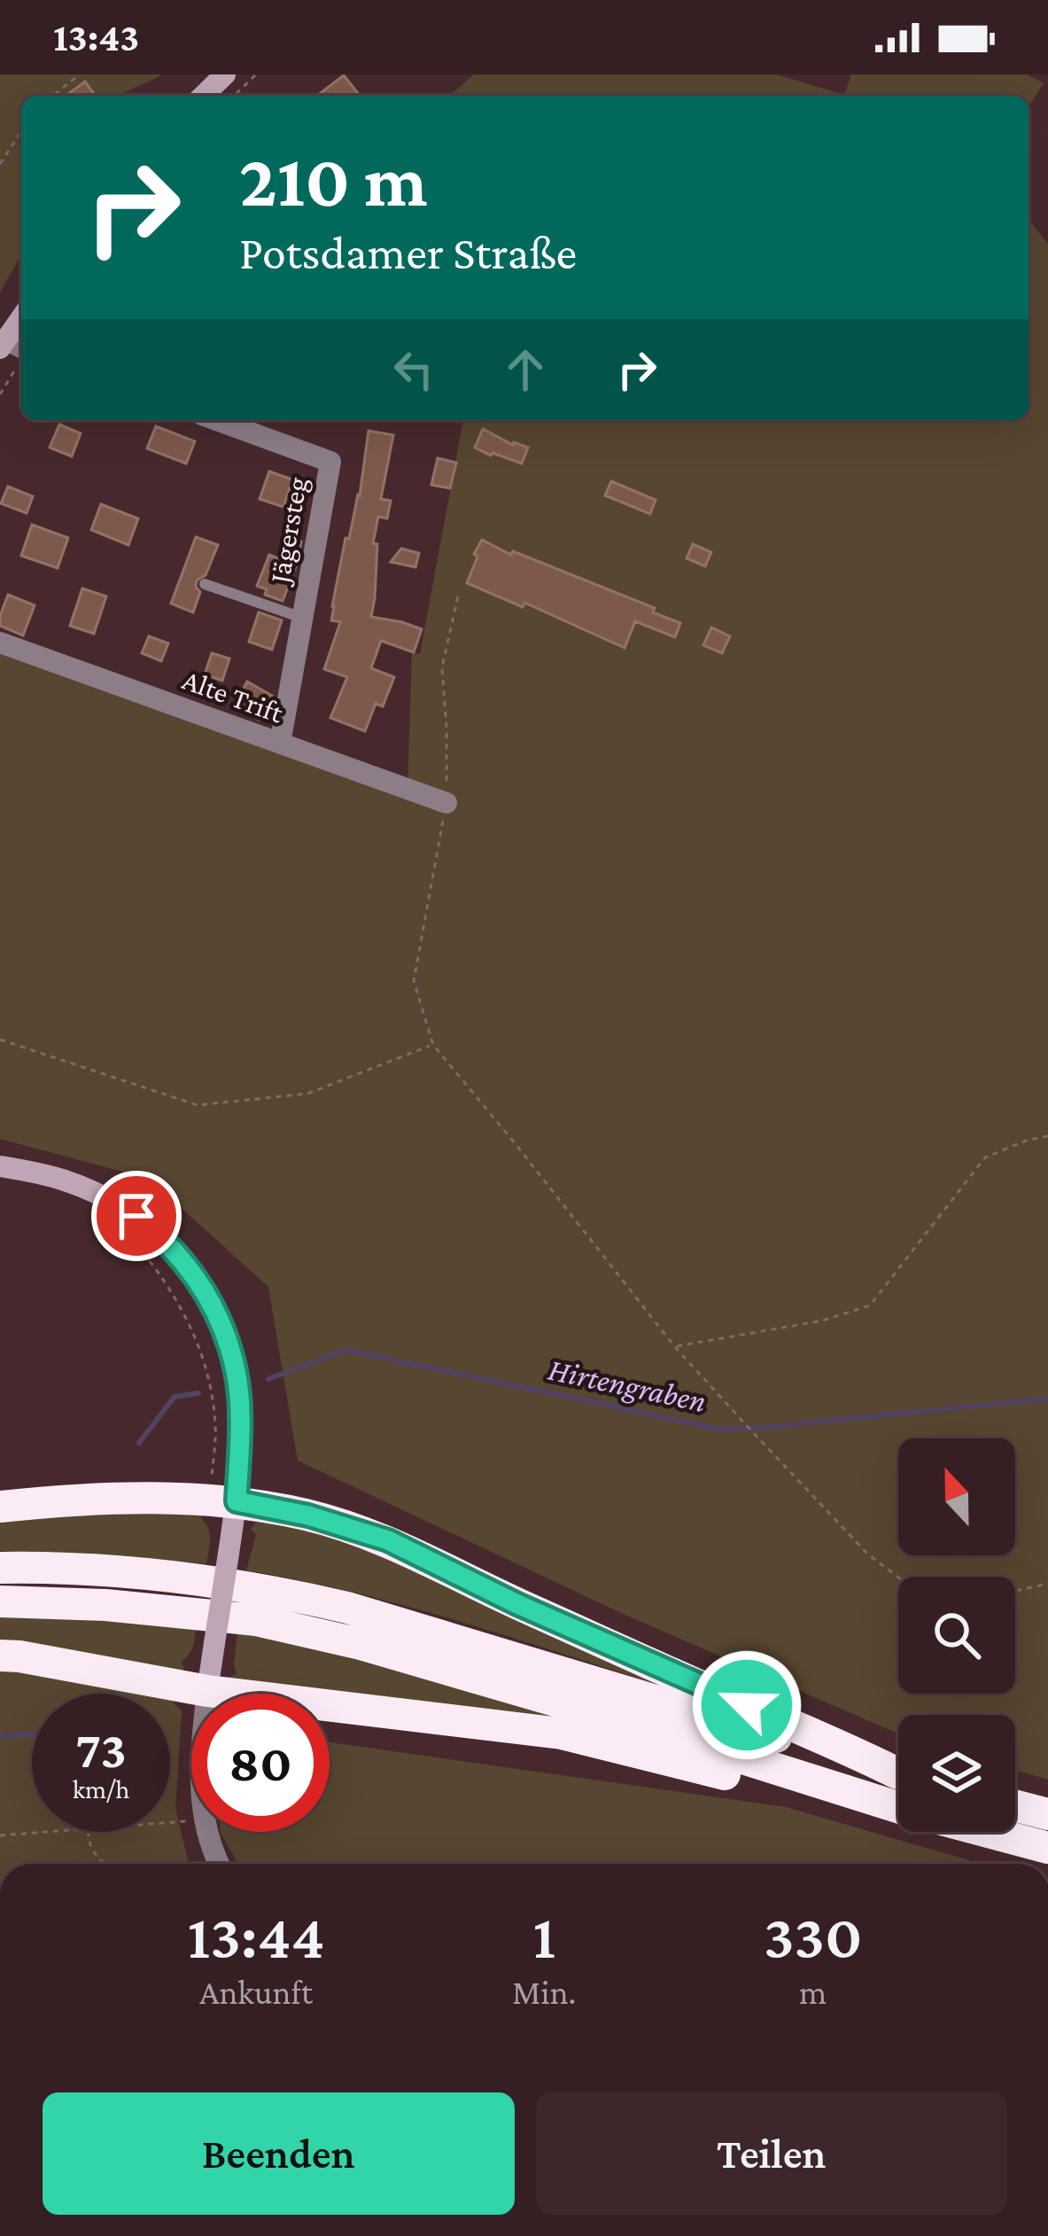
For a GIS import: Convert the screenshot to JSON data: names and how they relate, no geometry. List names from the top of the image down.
{
  "streets": {
    "street": ["Jägersteg", "Alte Trift"]
  },
  "crossings": [
    ["Jägersteg", "Alte Trift"]
  ],
  "water": ["Hirtengraben"],
  "north": "top",
  "page": {
    "status": "13:43",
    "turn": ["210 m", "Potsdamer Straße"],
    "speed": "73 km/h",
    "limit": "80",
    "eta": [
      "13:44",
      "Ankunft",
      "1",
      "Min.",
      "330",
      "m"
    ],
    "buttons": ["Beenden", "Teilen"]
  }
}
